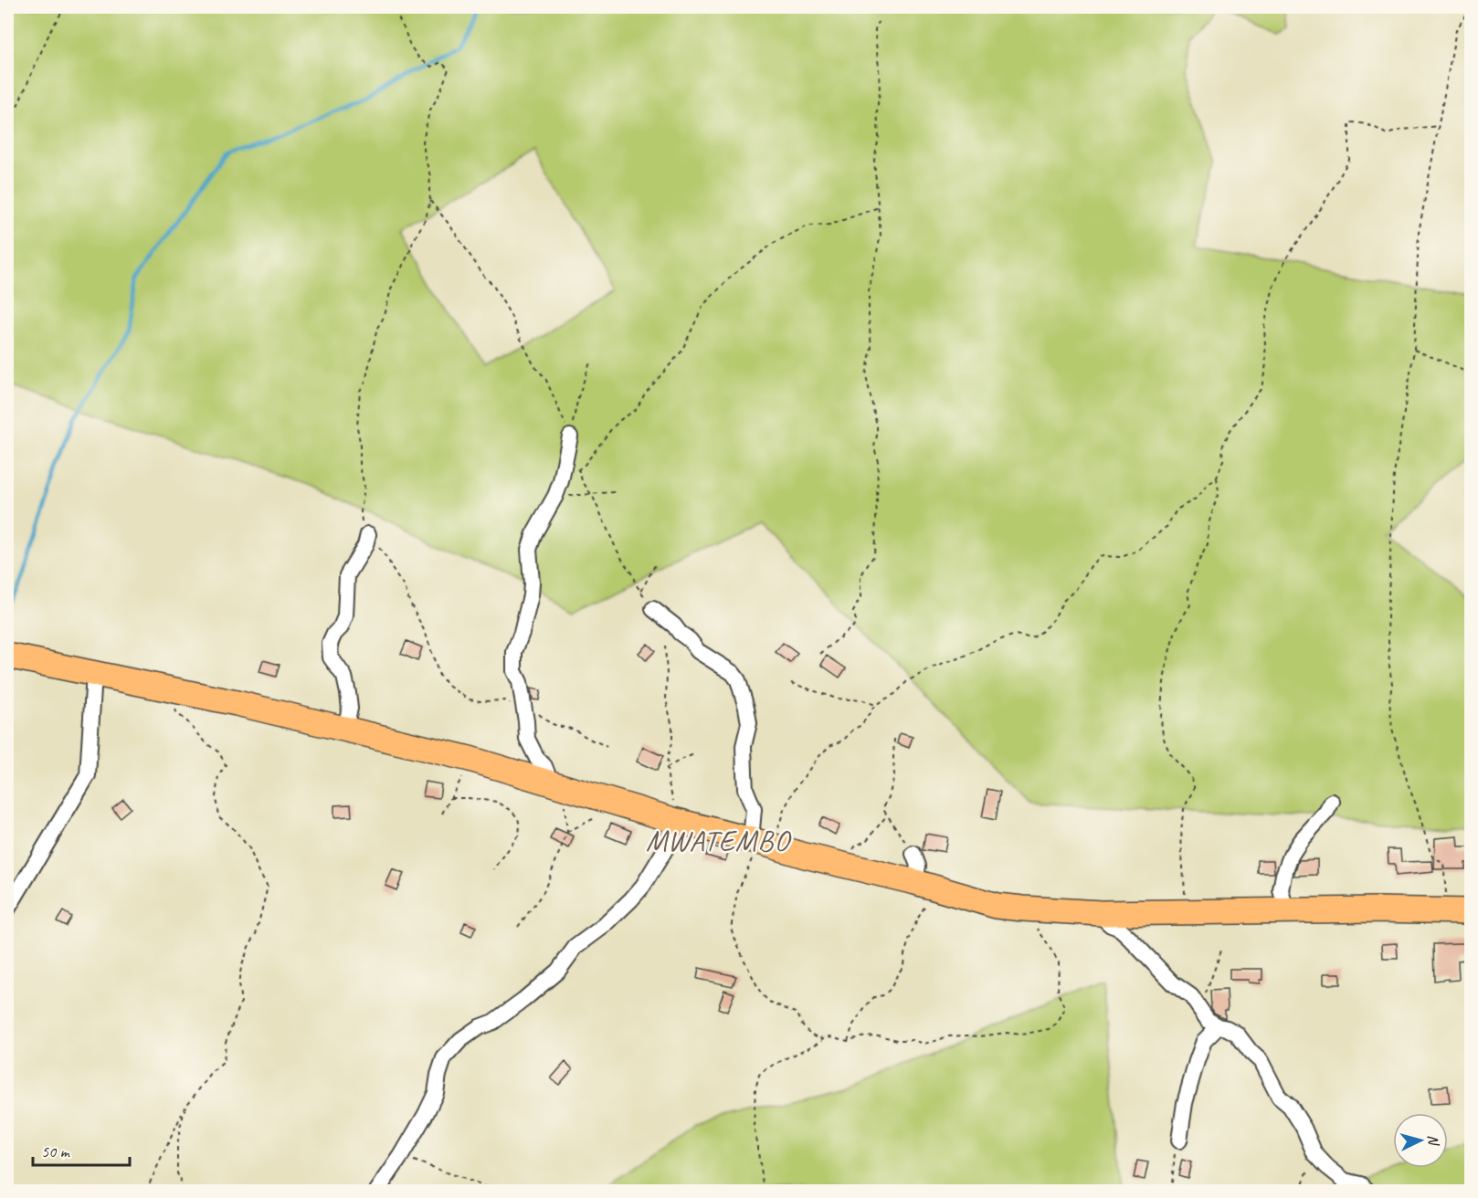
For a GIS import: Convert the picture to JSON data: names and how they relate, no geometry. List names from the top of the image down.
{
  "districts": ["MWATEMBO"],
  "scale_bar": "50 m",
  "north": "right"
}
